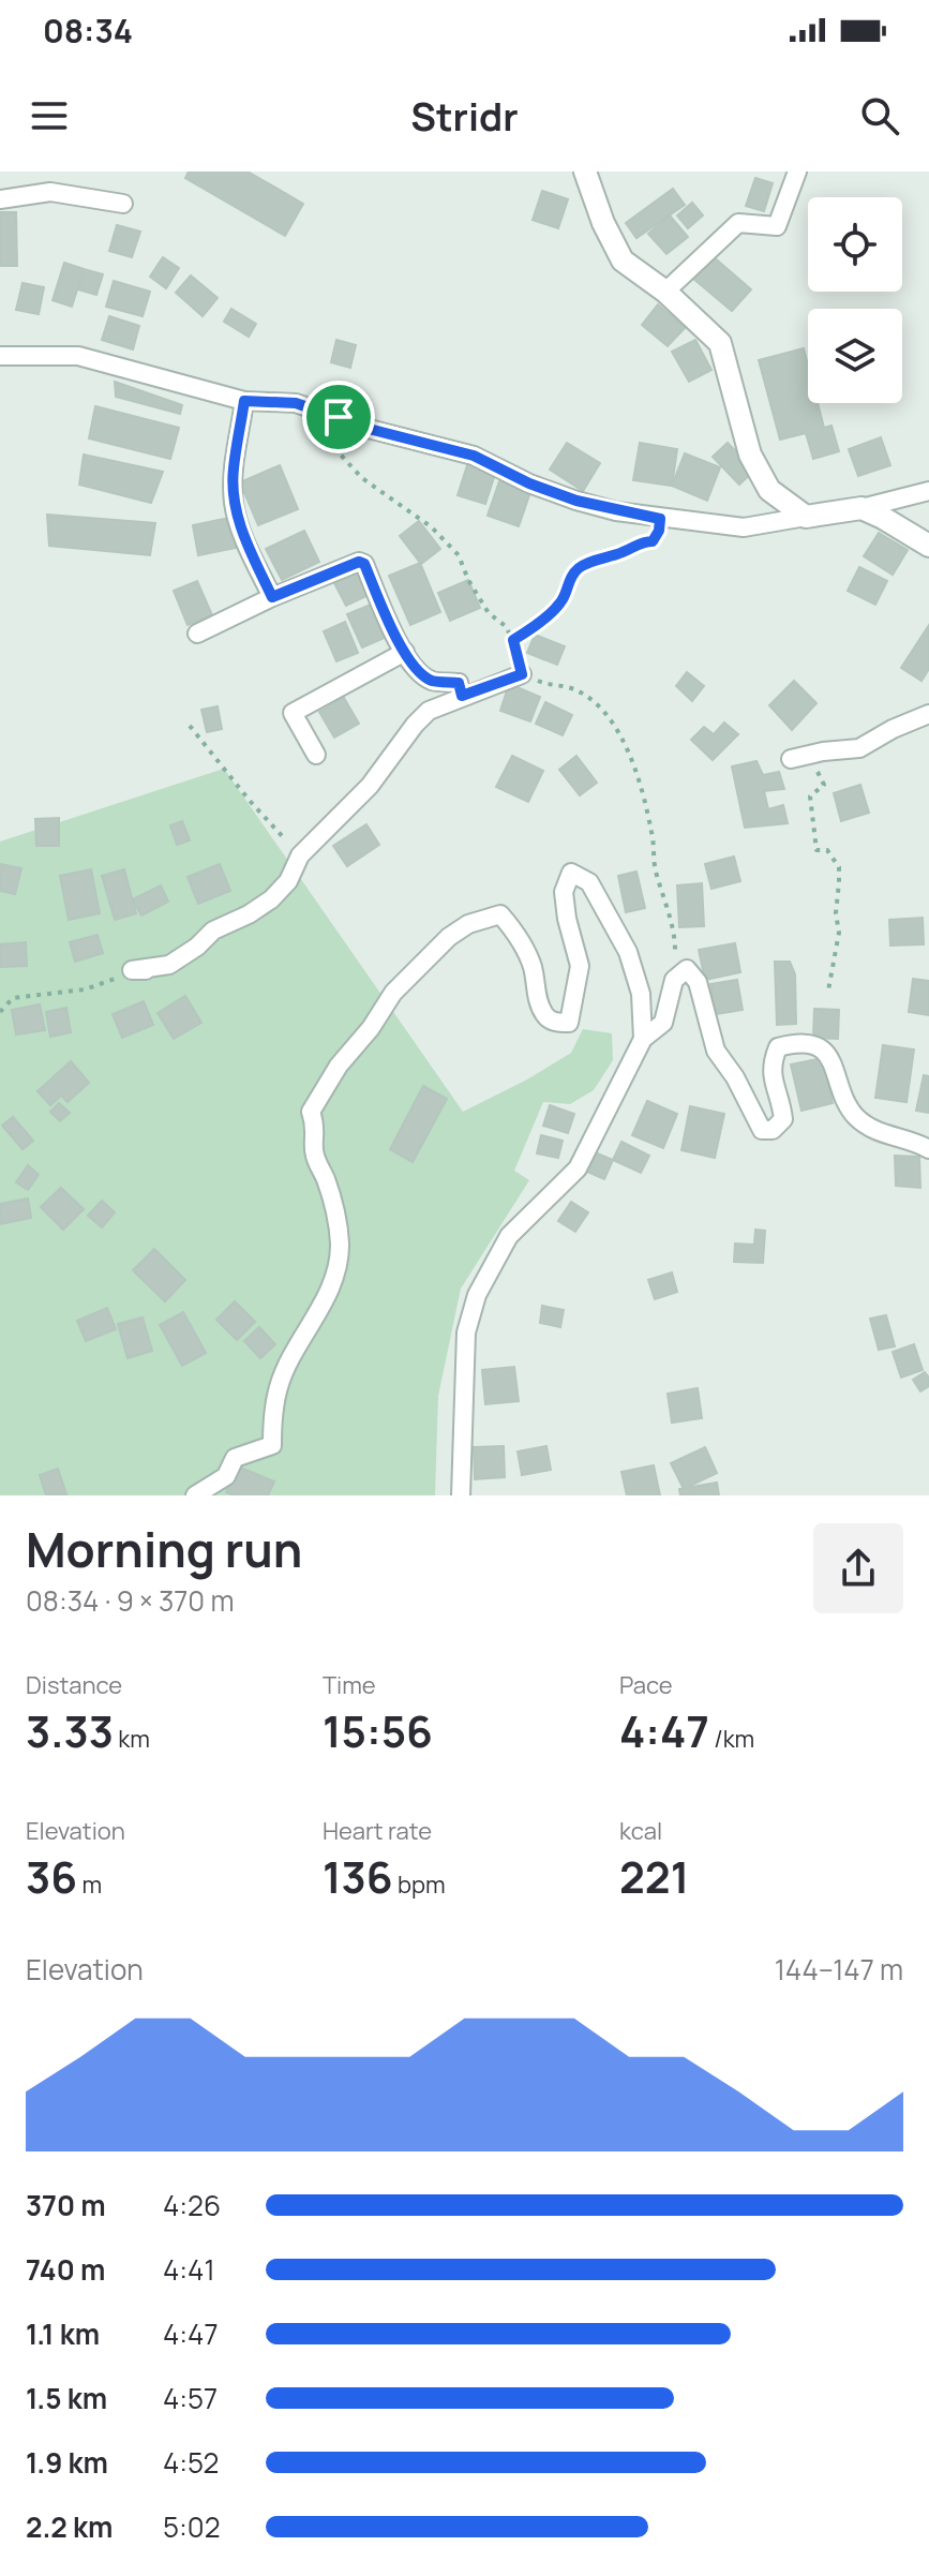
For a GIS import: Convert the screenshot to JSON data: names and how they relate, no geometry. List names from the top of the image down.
{
  "page": {
    "status": "08:34",
    "header": "Stridr",
    "heading": ["Morning run", "08:34 · 9 × 370 m"],
    "stats": [
      ["Distance", "3.33 km"],
      ["Time", "15:56"],
      ["Pace", "4:47 /km"],
      ["Elevation", "36 m"],
      ["Heart rate", "136 bpm"],
      ["kcal", "221"]
    ],
    "chart": ["Elevation", "144–147 m"],
    "list": [
      {
        "name": "370 m",
        "note": "4:26"
      },
      {
        "name": "740 m",
        "note": "4:41"
      },
      {
        "name": "1.1 km",
        "note": "4:47"
      },
      {
        "name": "1.5 km",
        "note": "4:57"
      },
      {
        "name": "1.9 km",
        "note": "4:52"
      },
      {
        "name": "2.2 km",
        "note": "5:02"
      }
    ]
  }
}
